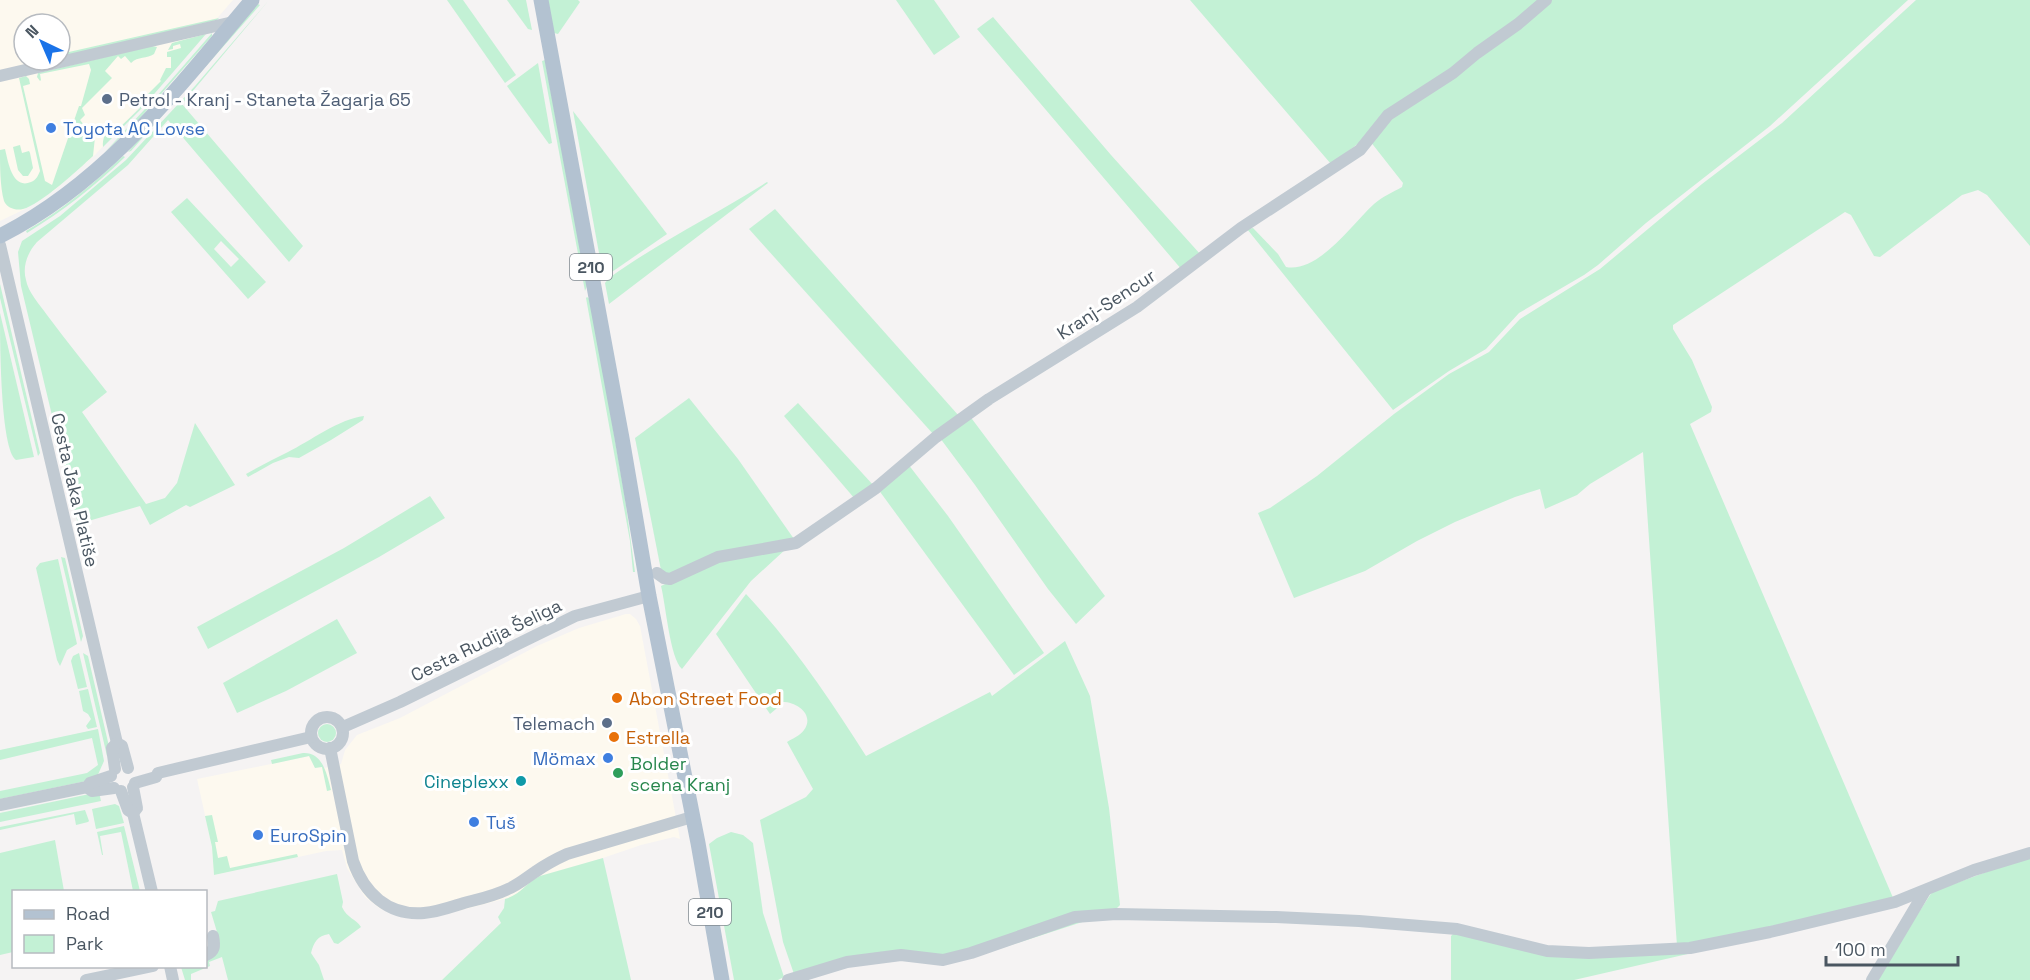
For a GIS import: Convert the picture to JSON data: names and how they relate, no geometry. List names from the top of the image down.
{
  "streets": {
    "main road": ["210"],
    "street": ["Kranj-Sencur", "Cesta Jaka Platiše", "Cesta Rudija Šeliga"]
  },
  "crossings": [
    ["210", "Cesta Rudija Šeliga"]
  ],
  "places": [
    "Petrol - Kranj - Staneta Žagarja 65",
    "Toyota AC Lovse",
    "Abon Street Food",
    "Telemach",
    "Estrella",
    "Mömax",
    "Bolder scena Kranj",
    "Cineplexx",
    "Tuš",
    "EuroSpin"
  ],
  "legend": ["Road", "Park"],
  "scale_bar": "100 m",
  "north": "top left"
}
